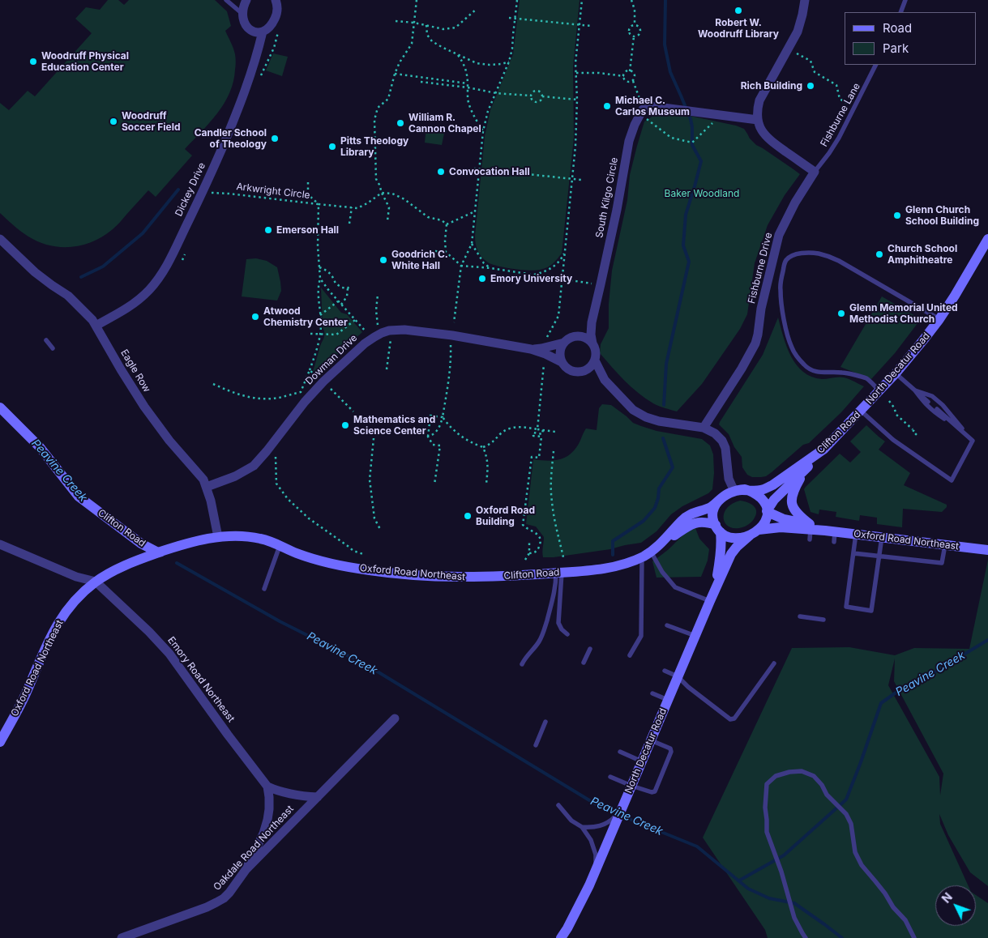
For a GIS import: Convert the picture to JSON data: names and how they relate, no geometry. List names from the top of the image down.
{
  "streets": {
    "main road": ["North Decatur Road", "Clifton Road", "Oxford Road Northeast"],
    "street": [
      "Dickey Drive",
      "South Kilgo Circle",
      "Fishburne Drive",
      "Dowman Drive",
      "Eagle Row",
      "Emory Road Northeast",
      "Oakdale Road Northeast"
    ],
    "lane": ["Fishburne Lane"],
    "path": ["Arkwright Circle"]
  },
  "crossings": [
    ["Fishburne Lane", "Fishburne Drive"],
    ["Dickey Drive", "Arkwright Circle"],
    ["Dickey Drive", "Eagle Row"],
    ["South Kilgo Circle", "Dowman Drive"],
    ["Dowman Drive", "Eagle Row"],
    ["North Decatur Road", "Clifton Road"],
    ["North Decatur Road", "Oxford Road Northeast"],
    ["Eagle Row", "Clifton Road"],
    ["Clifton Road", "Oxford Road Northeast"],
    ["Oxford Road Northeast", "Emory Road Northeast"]
  ],
  "water": ["Peavine Creek"],
  "parks": ["Baker Woodland"],
  "places": [
    "Robert W. Woodruff Library",
    "Woodruff Physical Education Center",
    "Rich Building",
    "Michael C. Carlos Museum",
    "Woodruff Soccer Field",
    "William R. Cannon Chapel",
    "Candler School of Theology",
    "Pitts Theology Library",
    "Convocation Hall",
    "Glenn Church School Building",
    "Emerson Hall",
    "Church School Amphitheatre",
    "Goodrich C. White Hall",
    "Emory University",
    "Glenn Memorial United Methodist Church",
    "Atwood Chemistry Center",
    "Mathematics and Science Center",
    "Oxford Road Building"
  ],
  "legend": ["Road", "Park"],
  "north": "top left"
}
